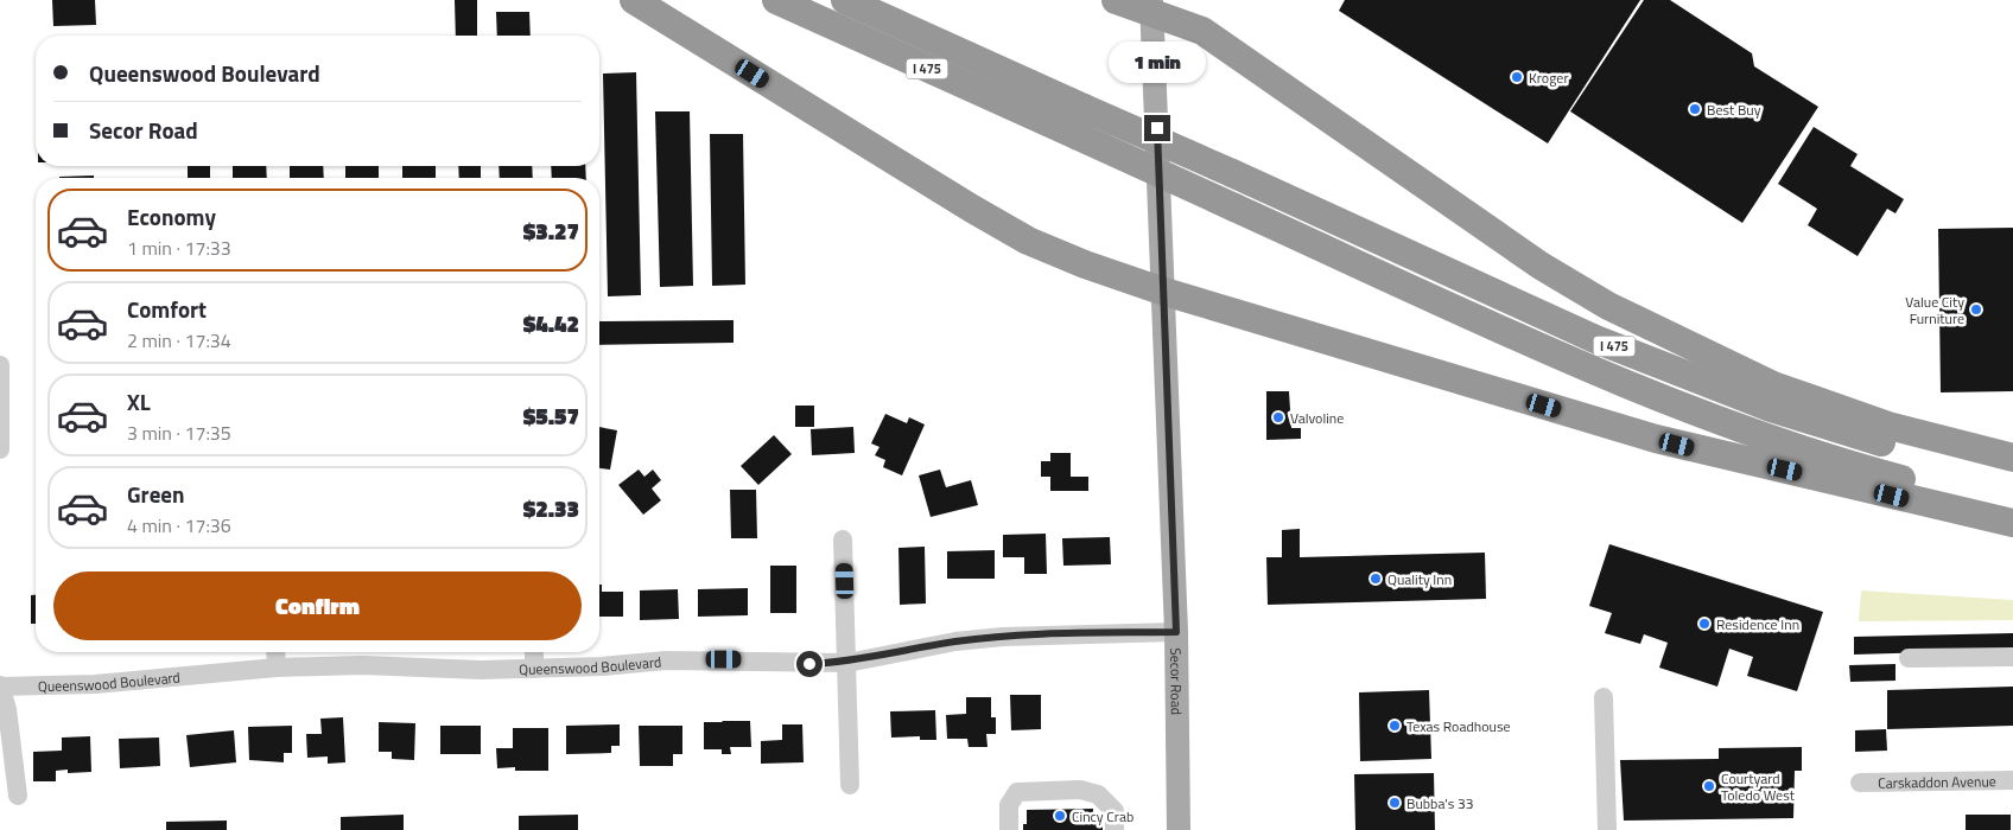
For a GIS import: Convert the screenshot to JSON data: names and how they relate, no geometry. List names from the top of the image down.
{
  "streets": {
    "highway": ["I 475"],
    "main road": ["Secor Road"],
    "street": ["Queenswood Boulevard", "Carskaddon Avenue"]
  },
  "crossings": [
    ["Queenswood Boulevard", "Secor Road"]
  ],
  "places": [
    "Kroger",
    "Best Buy",
    "Value City Furniture",
    "Valvoline",
    "Quality Inn",
    "Residence Inn",
    "Texas Roadhouse",
    "Courtyard Toledo West",
    "Bubba's 33",
    "Cincy Crab"
  ],
  "page": {
    "banner": ["Queenswood Boulevard", "Secor Road"],
    "bubble": "1 min",
    "list": [
      {
        "name": "Economy",
        "note": "1 min · 17:33",
        "value": "$3.27"
      },
      {
        "name": "Comfort",
        "note": "2 min · 17:34",
        "value": "$4.42"
      },
      {
        "name": "XL",
        "note": "3 min · 17:35",
        "value": "$5.57"
      },
      {
        "name": "Green",
        "note": "4 min · 17:36",
        "value": "$2.33"
      }
    ],
    "buttons": "Confirm"
  }
}
